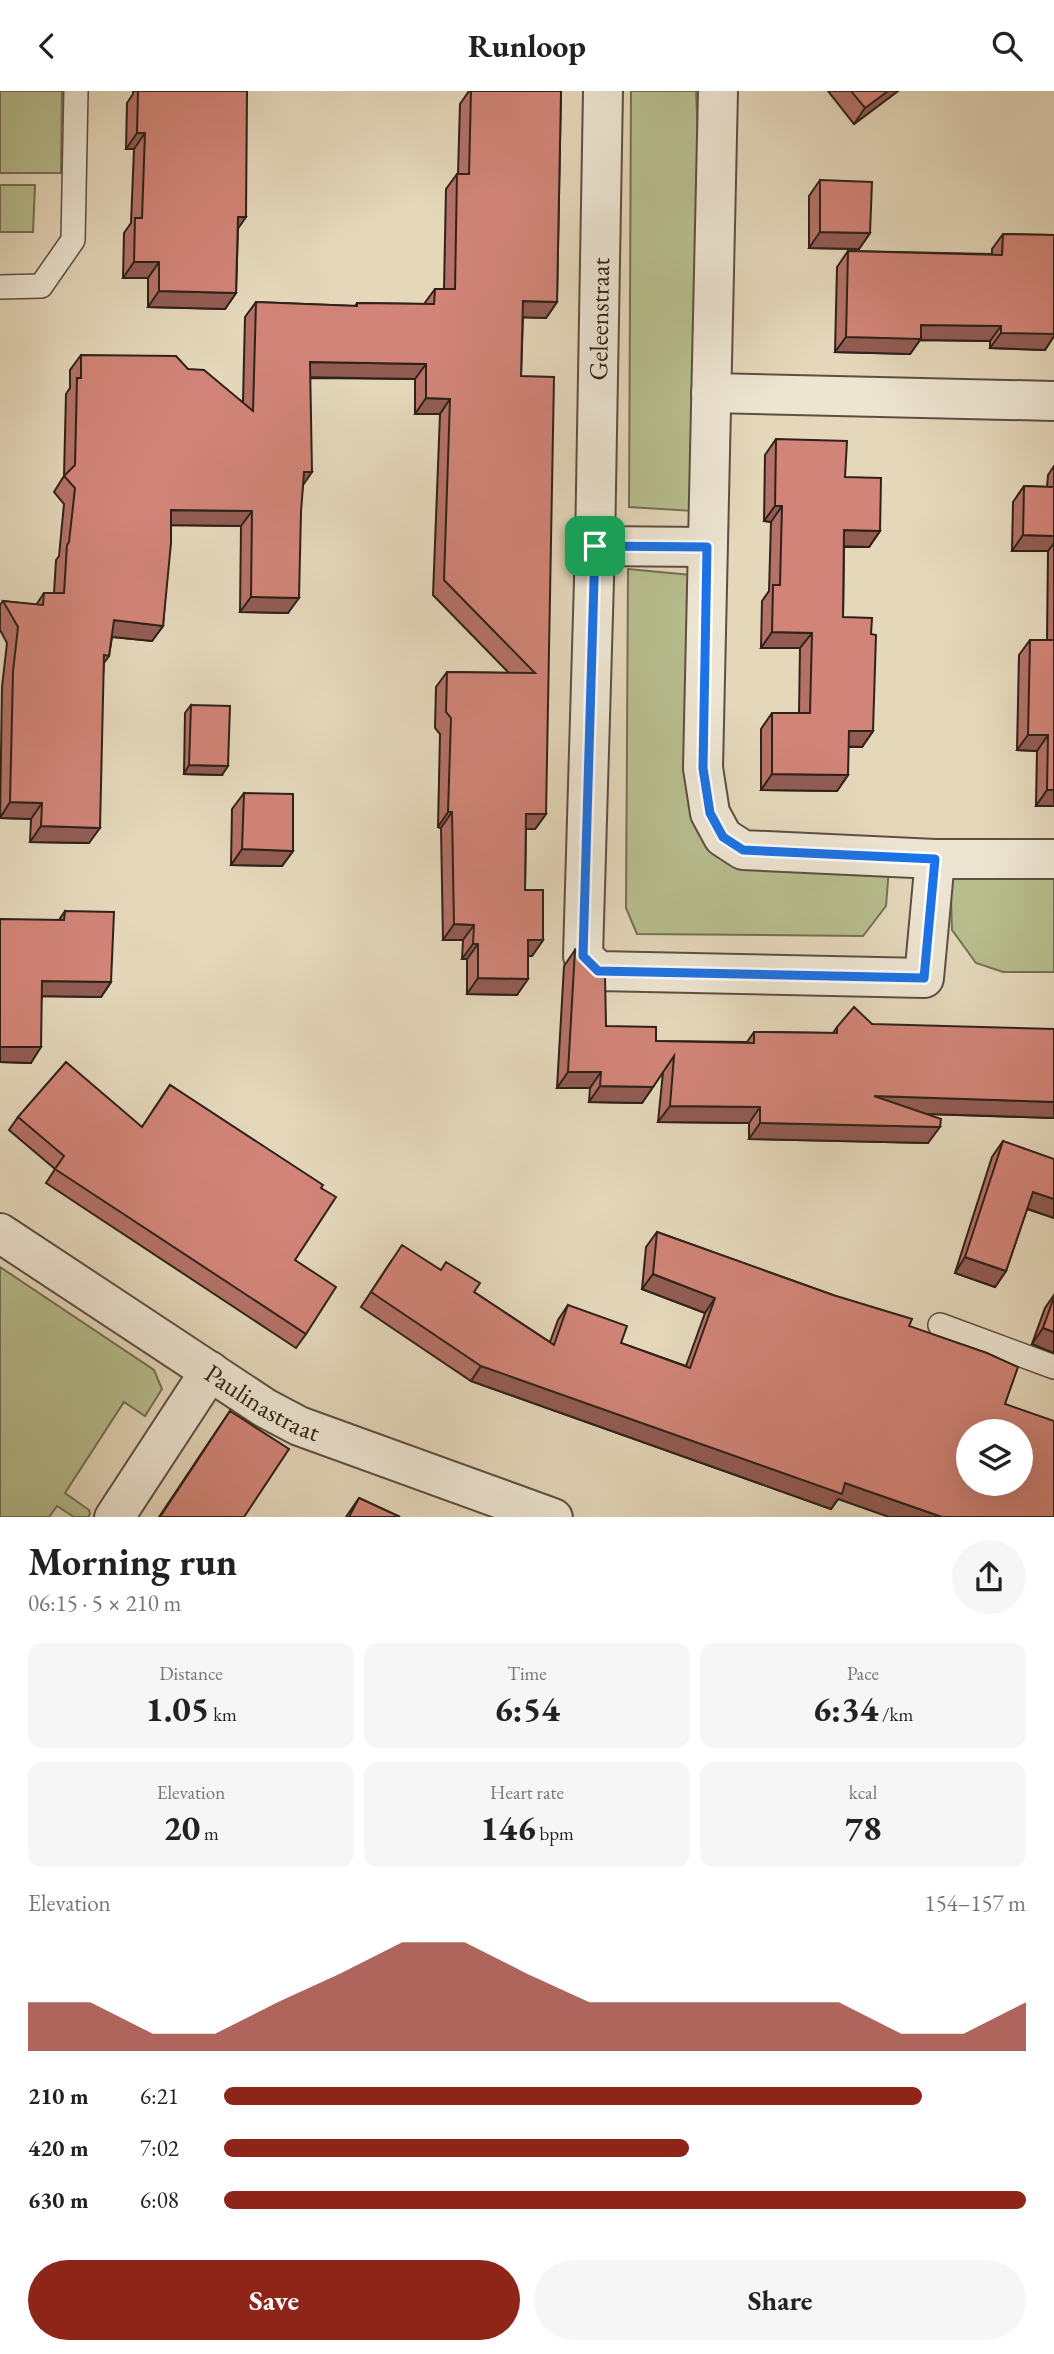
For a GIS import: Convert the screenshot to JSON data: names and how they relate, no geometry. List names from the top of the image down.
{
  "streets": {
    "street": ["Geleenstraat", "Paulinastraat"]
  },
  "page": {
    "header": "Runloop",
    "heading": ["Morning run", "06:15 · 5 × 210 m"],
    "stats": [
      ["Distance", "1.05 km"],
      ["Time", "6:54"],
      ["Pace", "6:34 /km"],
      ["Elevation", "20 m"],
      ["Heart rate", "146 bpm"],
      ["kcal", "78"]
    ],
    "chart": ["Elevation", "154–157 m"],
    "list": [
      {
        "name": "210 m",
        "note": "6:21"
      },
      {
        "name": "420 m",
        "note": "7:02"
      },
      {
        "name": "630 m",
        "note": "6:08"
      }
    ],
    "buttons": ["Save", "Share"]
  }
}
